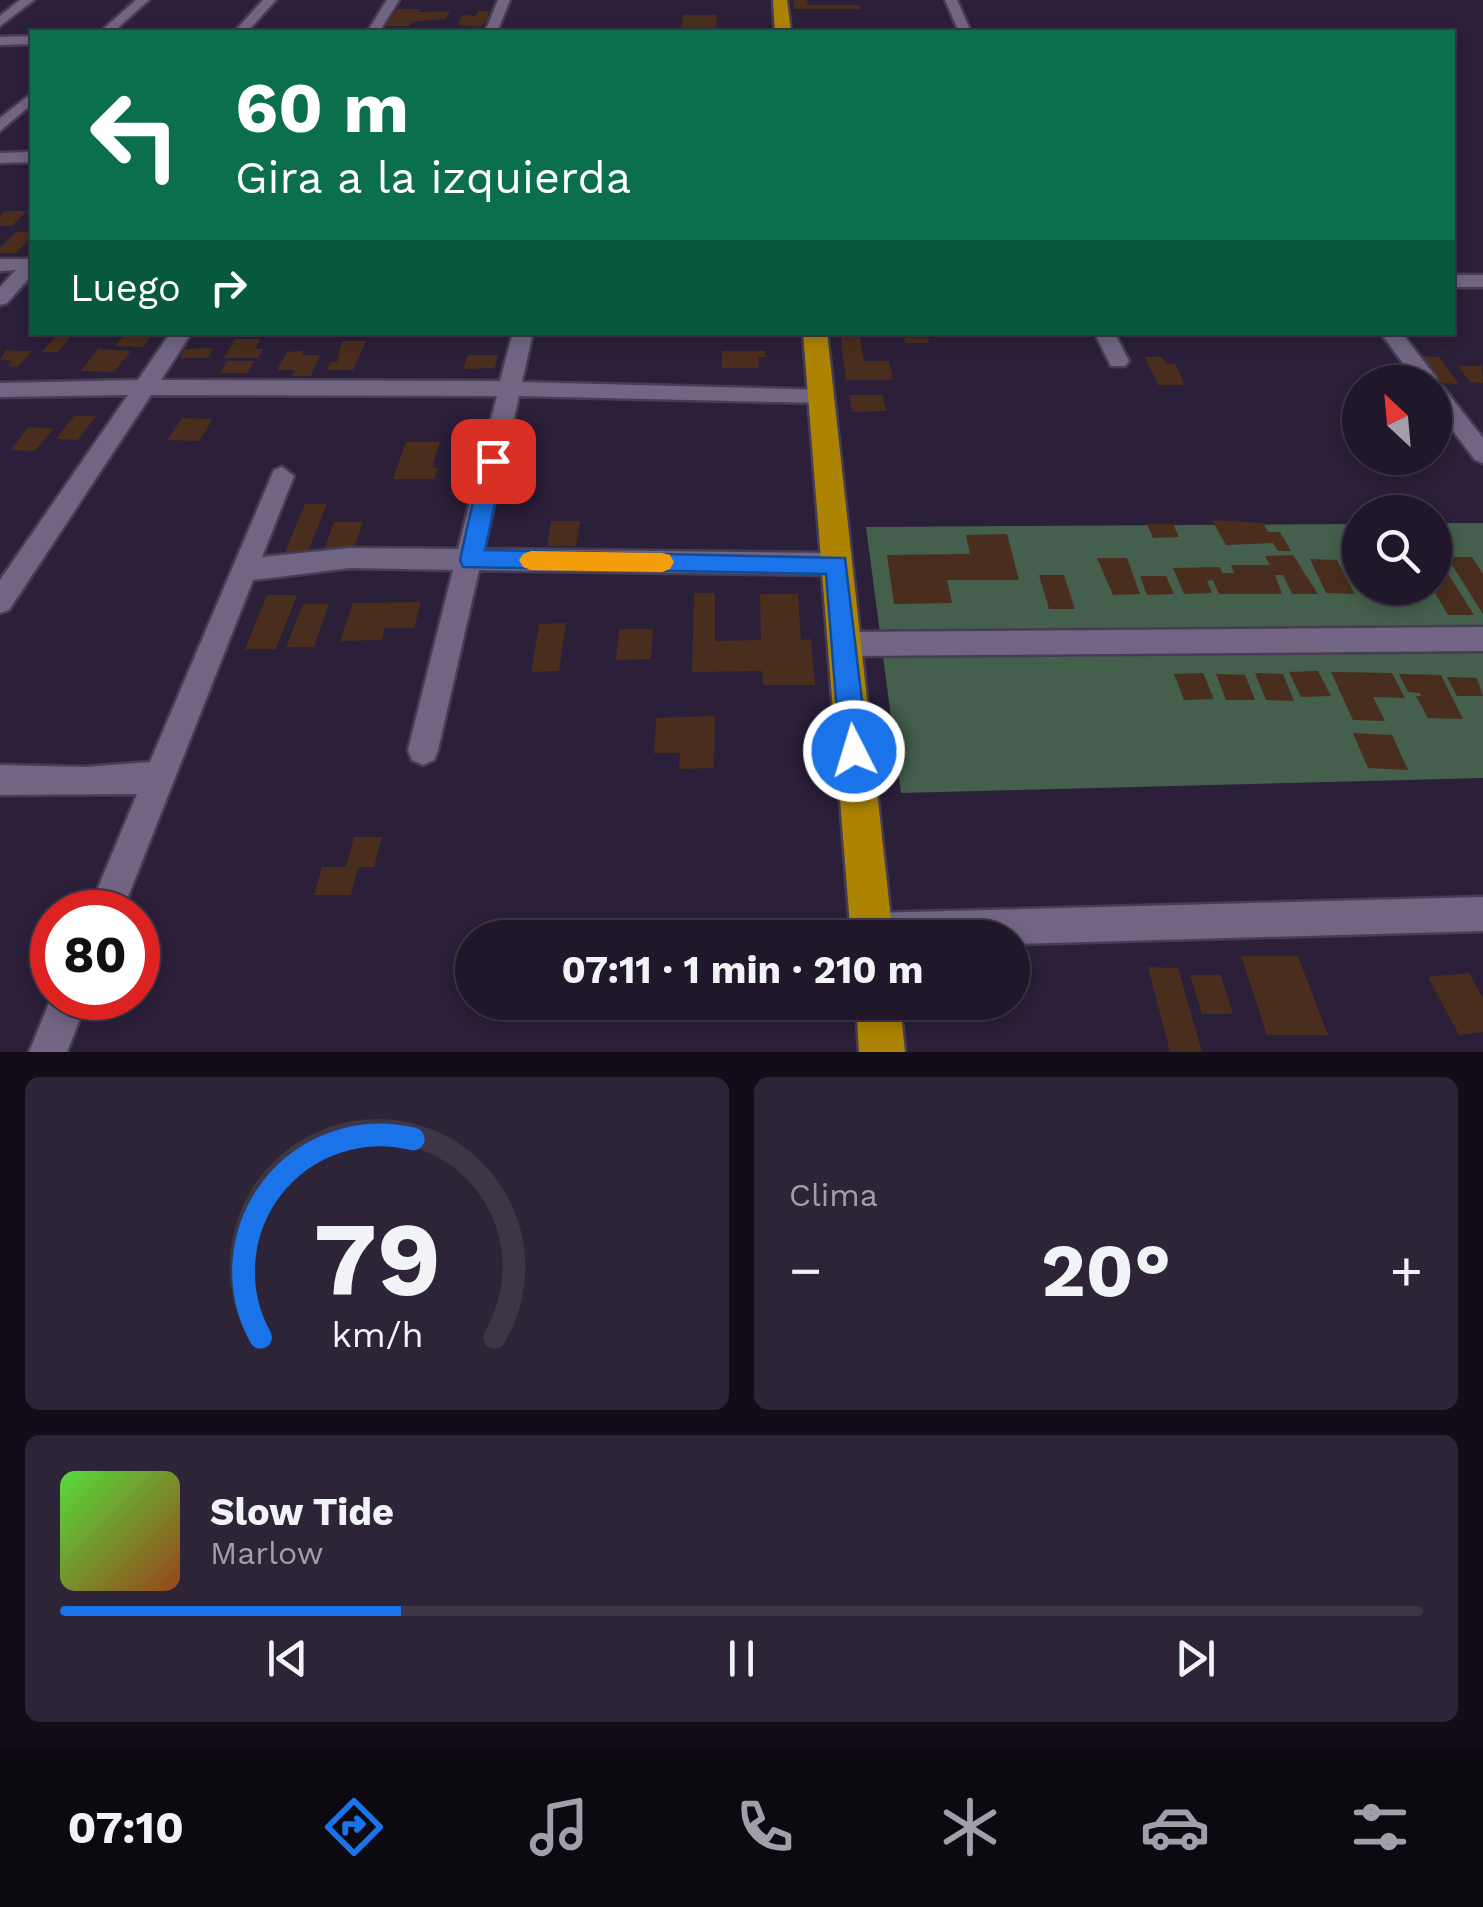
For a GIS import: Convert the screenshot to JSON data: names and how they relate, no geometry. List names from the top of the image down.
{
  "north": "top left",
  "page": {
    "turn": ["60 m", "Gira a la izquierda"],
    "then": "Luego",
    "limit": "80",
    "trip": "07:11 · 1 min · 210 m",
    "tile": "Clima",
    "heat": ["−", "20°", "+"],
    "song": ["Slow Tide", "Marlow"],
    "tabs": "07:10",
    "gauge": ["79", "km/h"]
  }
}
